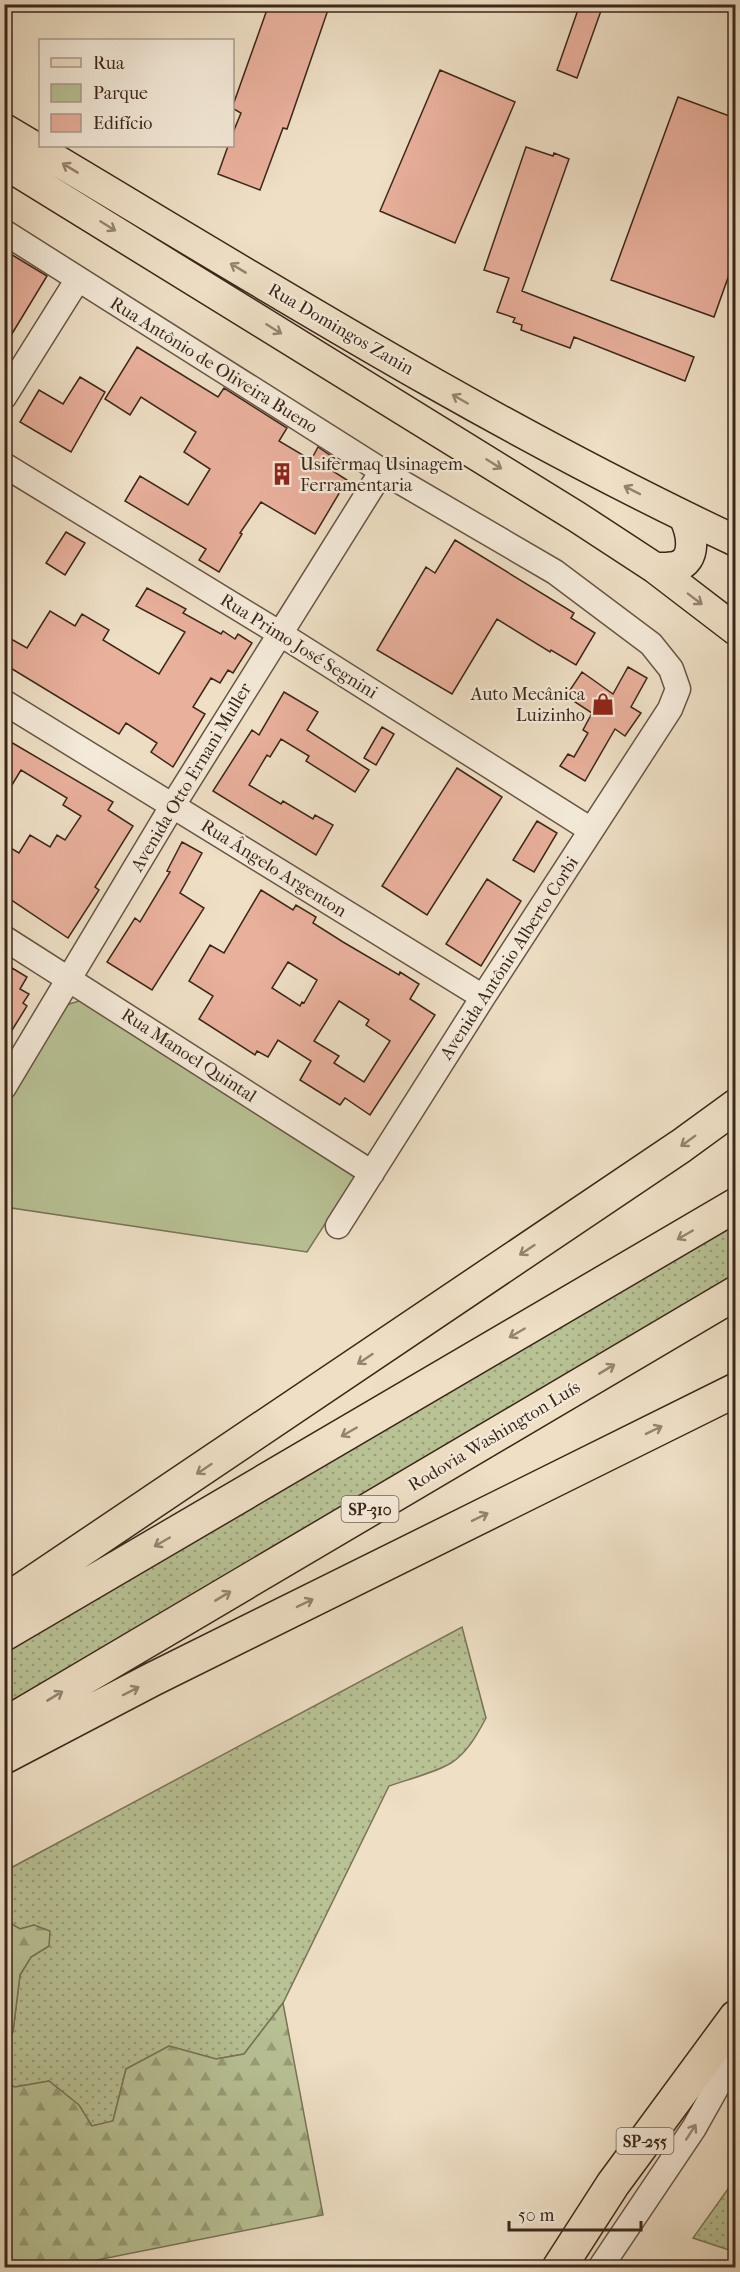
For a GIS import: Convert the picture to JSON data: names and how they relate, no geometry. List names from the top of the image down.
{
  "streets": {
    "highway": ["Rodovia Washington Luís", "SP-310", "SP-255"],
    "main road": ["Rua Domingos Zanin"],
    "street": [
      "Rua Antônio de Oliveira Bueno",
      "Rua Primo José Segnini",
      "Avenida Otto Ernani Muller",
      "Rua Ângelo Argenton",
      "Avenida Antônio Alberto Corbi",
      "Rua Manoel Quintal"
    ]
  },
  "crossings": [
    ["Rua Antônio de Oliveira Bueno", "Avenida Otto Ernani Muller"],
    ["Rua Antônio de Oliveira Bueno", "Avenida Antônio Alberto Corbi"],
    ["Rua Primo José Segnini", "Avenida Otto Ernani Muller"],
    ["Rua Primo José Segnini", "Avenida Antônio Alberto Corbi"],
    ["Avenida Otto Ernani Muller", "Rua Ângelo Argenton"],
    ["Avenida Otto Ernani Muller", "Rua Manoel Quintal"],
    ["Rua Ângelo Argenton", "Avenida Antônio Alberto Corbi"],
    ["Avenida Antônio Alberto Corbi", "Rua Manoel Quintal"]
  ],
  "places": {
    "building": ["Usifermaq Usinagem Ferramentaria"],
    "shop": ["Auto Mecânica Luizinho"]
  },
  "legend": ["Rua", "Parque", "Edifício"],
  "scale_bar": "50 m"
}
